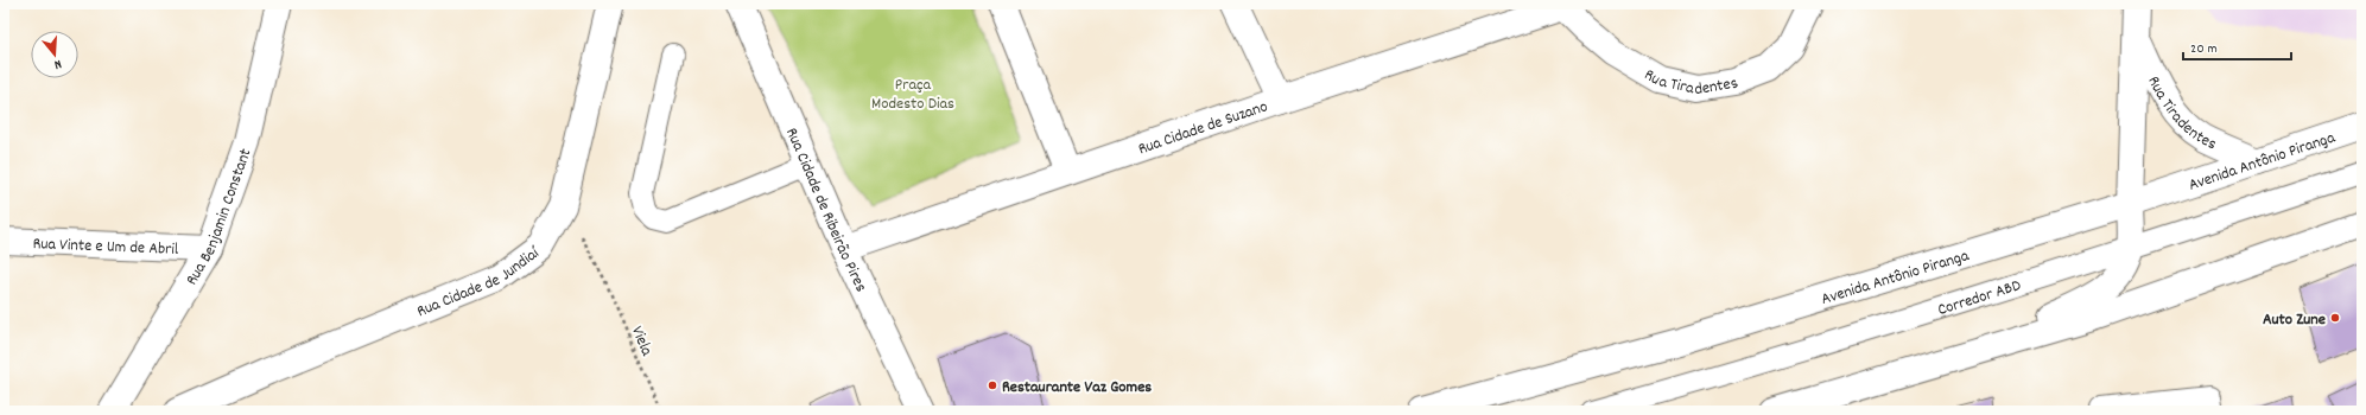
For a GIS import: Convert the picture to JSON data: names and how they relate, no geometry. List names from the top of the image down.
{
  "streets": {
    "street": [
      "Rua Tiradentes",
      "Rua Cidade de Suzano",
      "Avenida Antônio Piranga",
      "Rua Cidade de Ribeirão Pires",
      "Rua Benjamin Constant",
      "Rua Vinte e Um de Abril",
      "Rua Cidade de Jundiaí"
    ],
    "lane": ["Corredor ABD"],
    "path": ["Viela"]
  },
  "crossings": [
    ["Rua Tiradentes", "Rua Cidade de Suzano"],
    ["Rua Tiradentes", "Avenida Antônio Piranga"],
    ["Rua Tiradentes", "Corredor ABD"],
    ["Rua Cidade de Suzano", "Rua Cidade de Ribeirão Pires"],
    ["Rua Benjamin Constant", "Rua Vinte e Um de Abril"]
  ],
  "parks": ["Praça Modesto Dias"],
  "places": ["Auto Zune", "Restaurante Vaz Gomes"],
  "scale_bar": "20 m",
  "north": "bottom"
}
